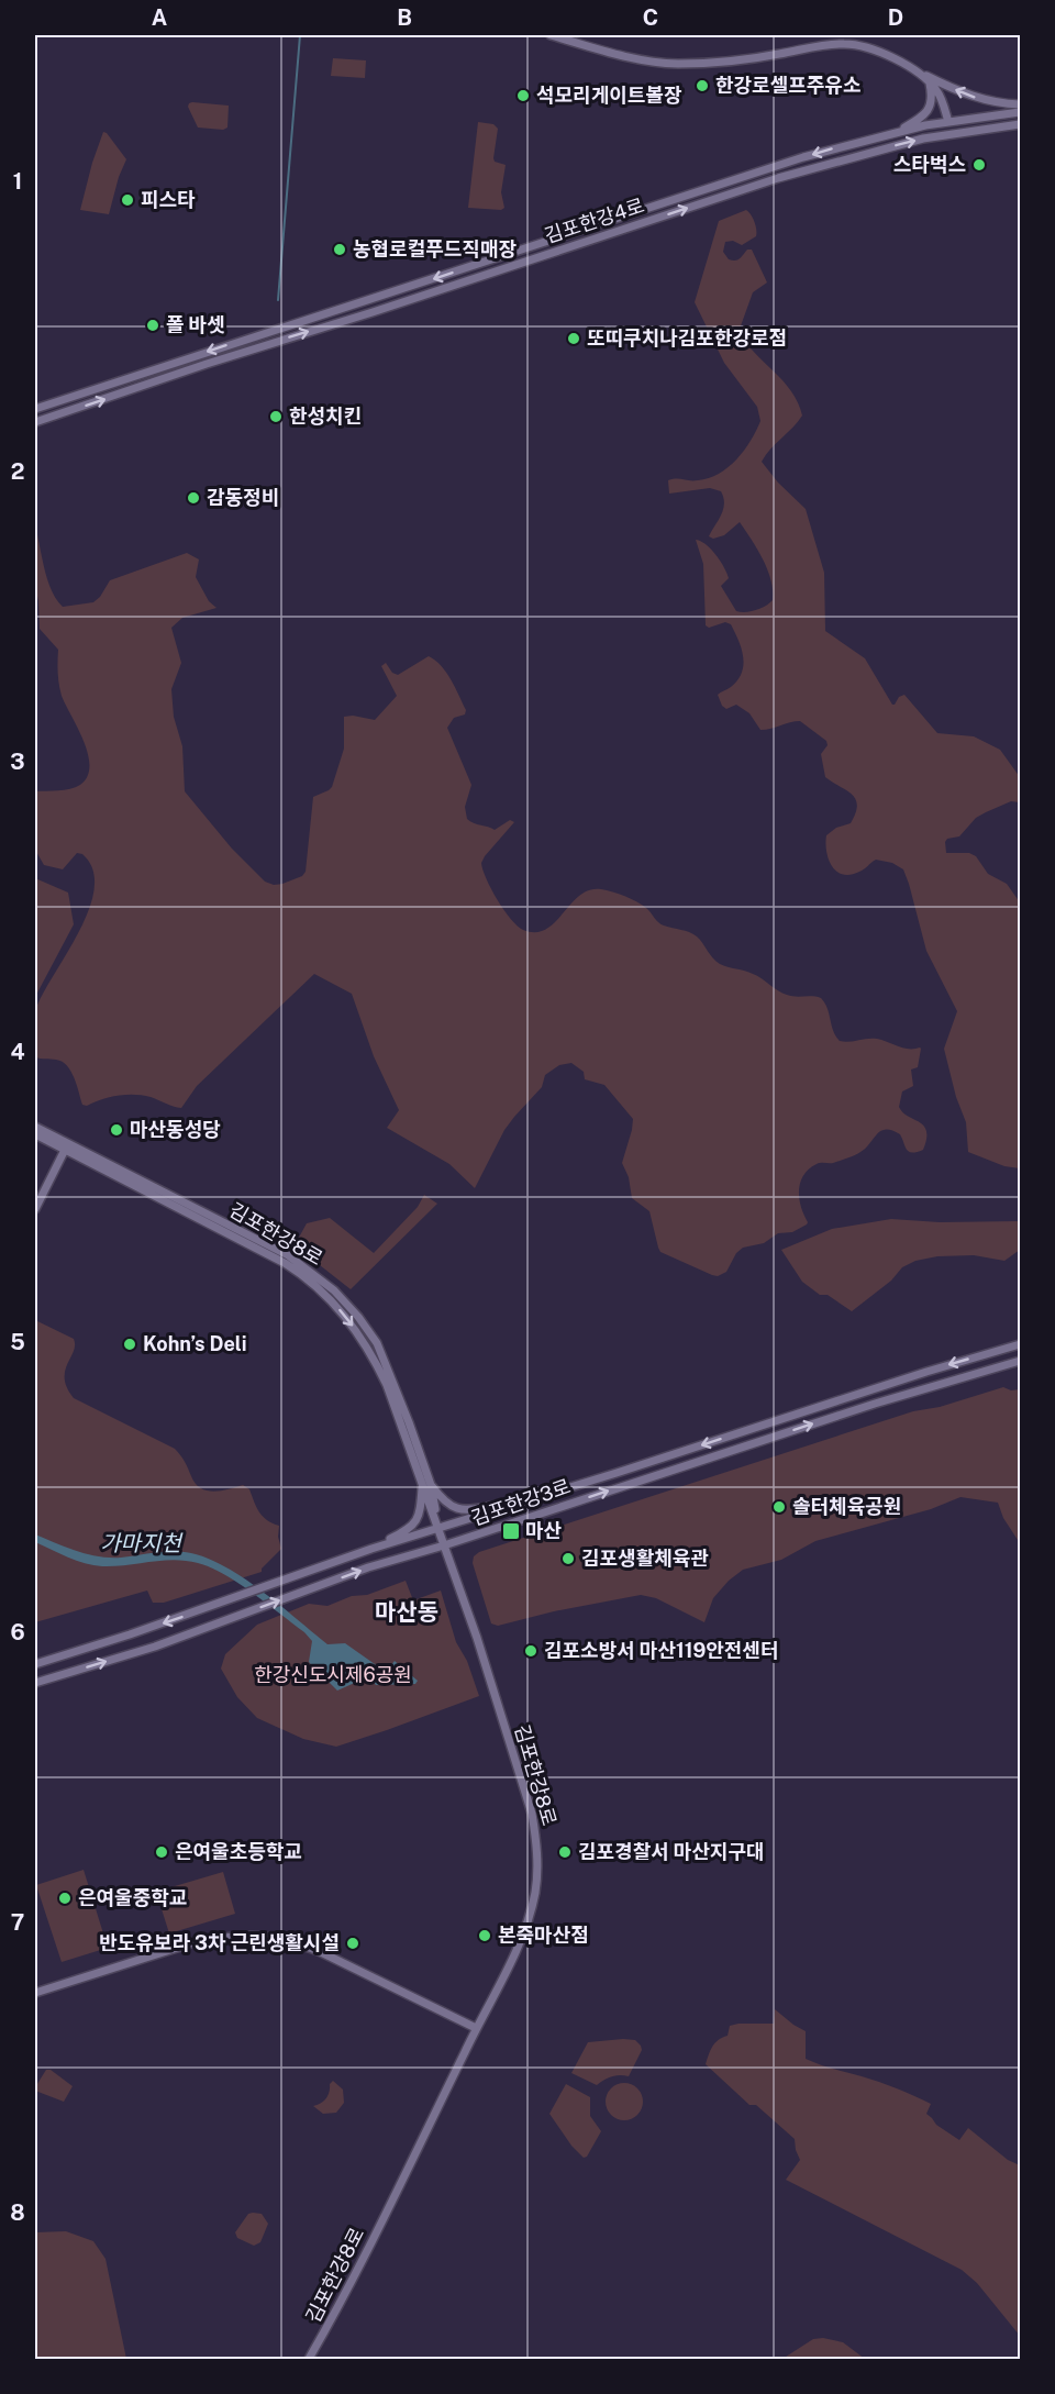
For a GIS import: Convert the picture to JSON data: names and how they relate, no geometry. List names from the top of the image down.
{
  "streets": {
    "street": ["김포한강4로", "김포한강8로", "김포한강3로"]
  },
  "crossings": [
    ["김포한강8로", "김포한강3로"]
  ],
  "districts": ["마산동"],
  "water": ["가마지천"],
  "parks": ["한강신도시제6공원"],
  "places": {
    "other": [
      "한강로셀프주유소",
      "석모리게이트볼장",
      "스타벅스",
      "피스타",
      "농협로컬푸드직매장",
      "폴 바셋",
      "또띠쿠치나김포한강로점",
      "한성치킨",
      "감동정비",
      "마산동성당",
      "Kohn’s Deli",
      "솔터체육공원",
      "김포생활체육관",
      "김포소방서 마산119안전센터",
      "은여울초등학교",
      "김포경찰서 마산지구대",
      "은여울중학교",
      "본죽마산점",
      "반도유보라 3차 근린생활시설"
    ],
    "transit": ["마산"]
  },
  "grid": {
    "columns": [
      "A",
      "B",
      "C",
      "D"
    ],
    "rows": [
      "1",
      "2",
      "3",
      "4",
      "5",
      "6",
      "7",
      "8"
    ]
  }
}
